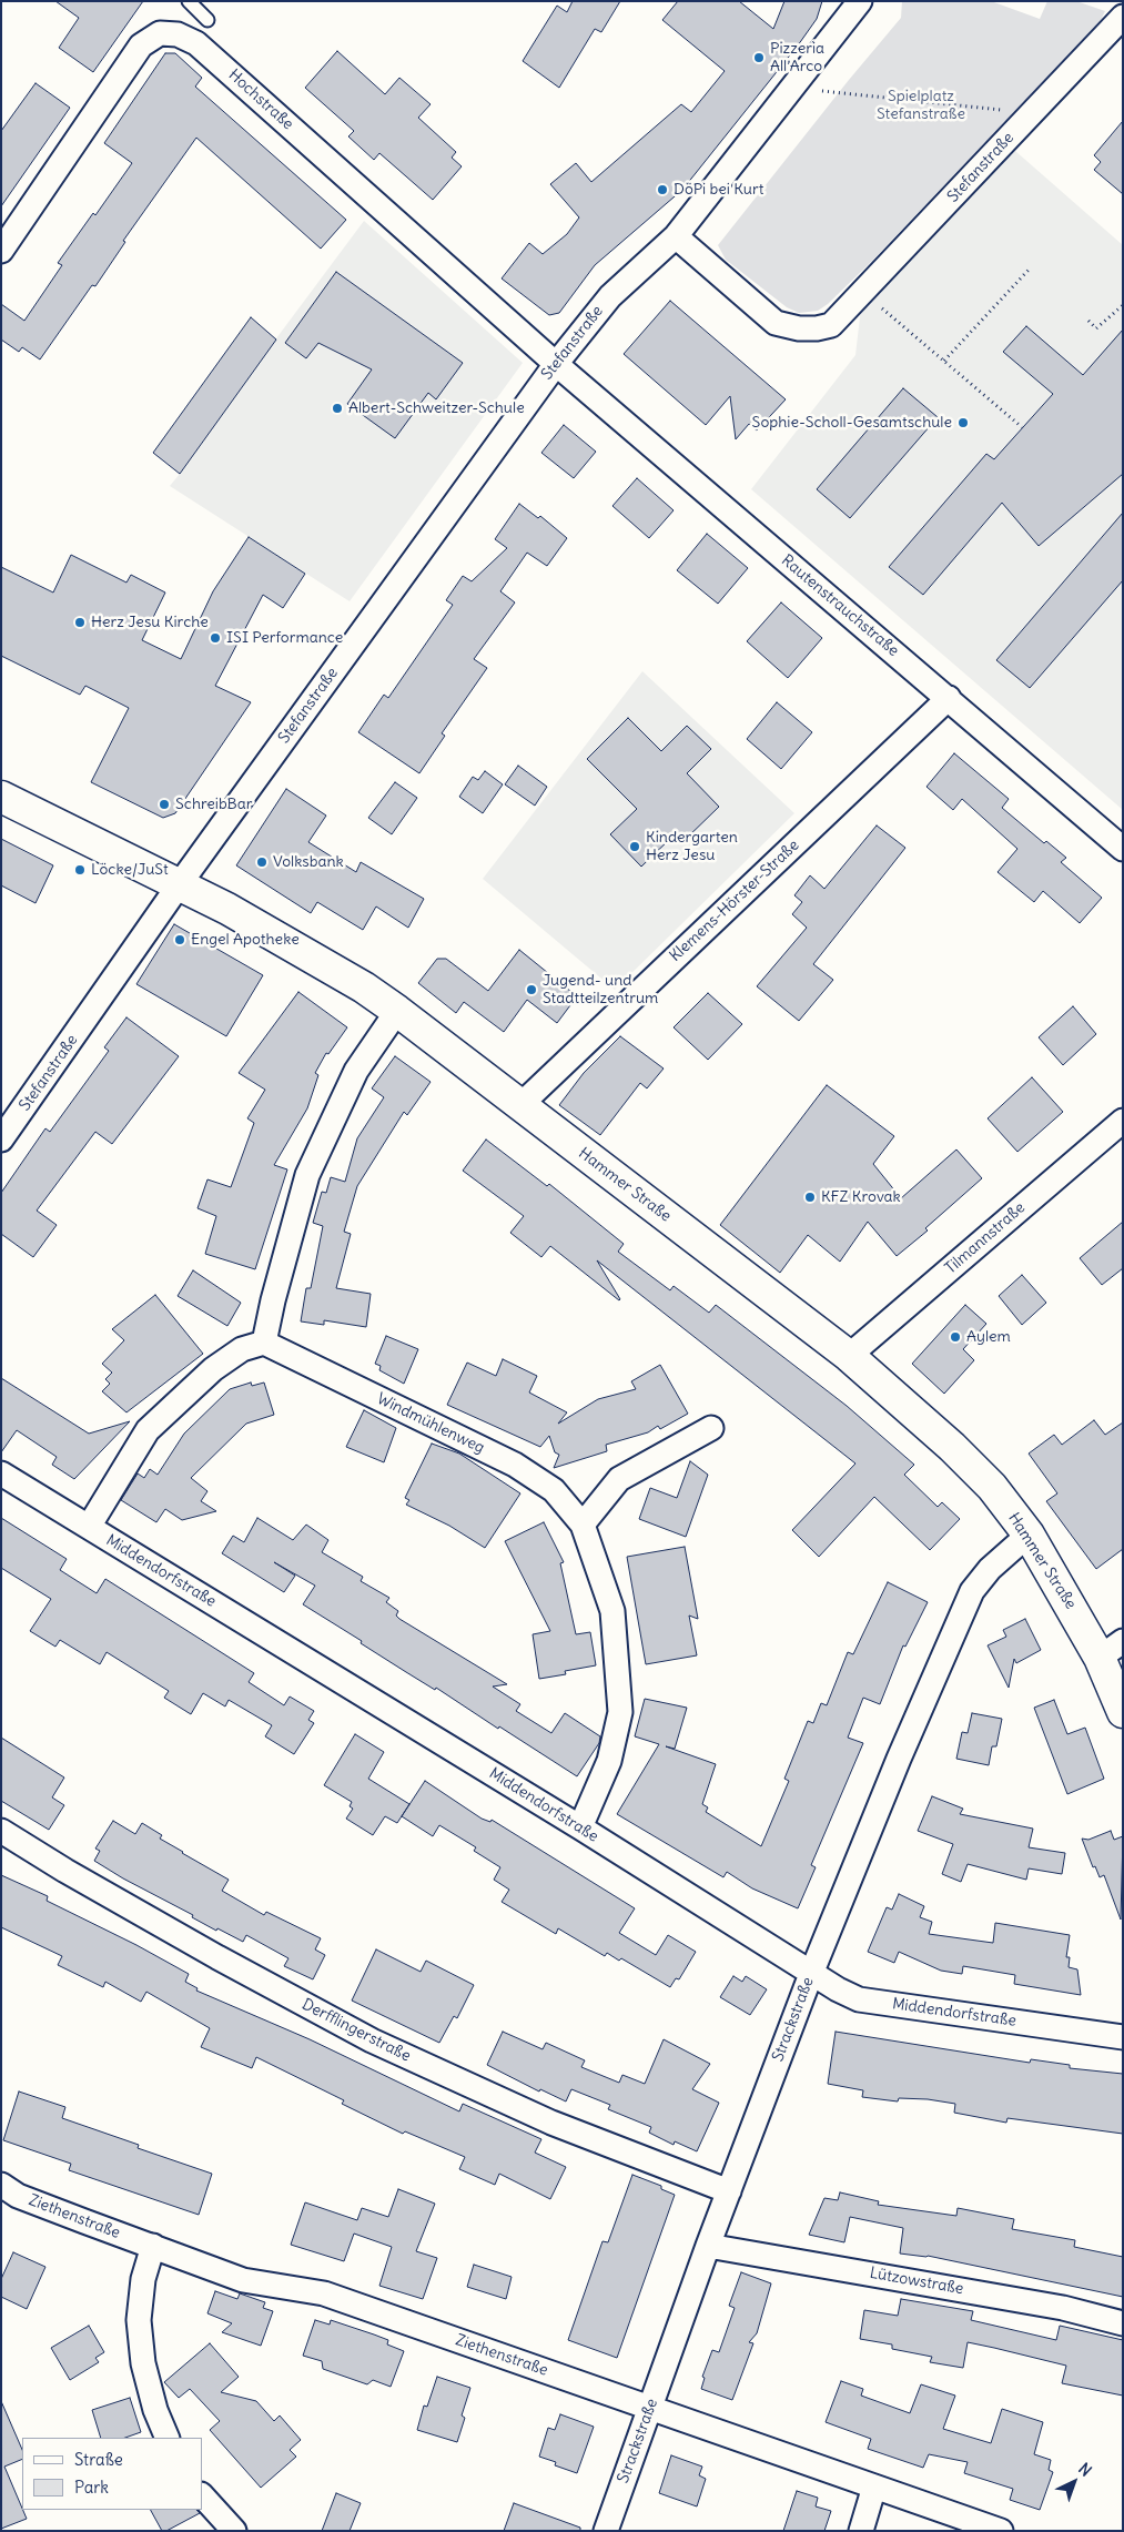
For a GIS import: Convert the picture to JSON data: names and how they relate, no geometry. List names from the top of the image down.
{
  "streets": {
    "main road": ["Hammer Straße"],
    "street": [
      "Hochstraße",
      "Stefanstraße",
      "Rautenstrauchstraße",
      "Klemens-Hörster-Straße",
      "Tilmannstraße",
      "Windmühlenweg",
      "Middendorfstraße",
      "Strackstraße",
      "Derfflingerstraße",
      "Ziethenstraße",
      "Lützowstraße"
    ]
  },
  "crossings": [
    ["Hochstraße", "Stefanstraße"],
    ["Hochstraße", "Rautenstrauchstraße"],
    ["Stefanstraße", "Rautenstrauchstraße"],
    ["Stefanstraße", "Hammer Straße"],
    ["Rautenstrauchstraße", "Klemens-Hörster-Straße"],
    ["Klemens-Hörster-Straße", "Hammer Straße"],
    ["Hammer Straße", "Tilmannstraße"],
    ["Hammer Straße", "Strackstraße"],
    ["Windmühlenweg", "Middendorfstraße"],
    ["Middendorfstraße", "Strackstraße"],
    ["Strackstraße", "Derfflingerstraße"],
    ["Strackstraße", "Ziethenstraße"],
    ["Strackstraße", "Lützowstraße"]
  ],
  "parks": ["Spielplatz Stefanstraße"],
  "places": [
    "Pizzeria All’Arco",
    "DöPi bei Kurt",
    "Albert-Schweitzer-Schule",
    "Sophie-Scholl-Gesamtschule",
    "Herz Jesu Kirche",
    "ISI Performance",
    "SchreibBar",
    "Kindergarten Herz Jesu",
    "Volksbank",
    "Löcke/JuSt",
    "Engel Apotheke",
    "Jugend- und Stadtteilzentrum",
    "KFZ Krovak",
    "Aylem"
  ],
  "legend": ["Straße", "Park"],
  "north": "top right"
}
